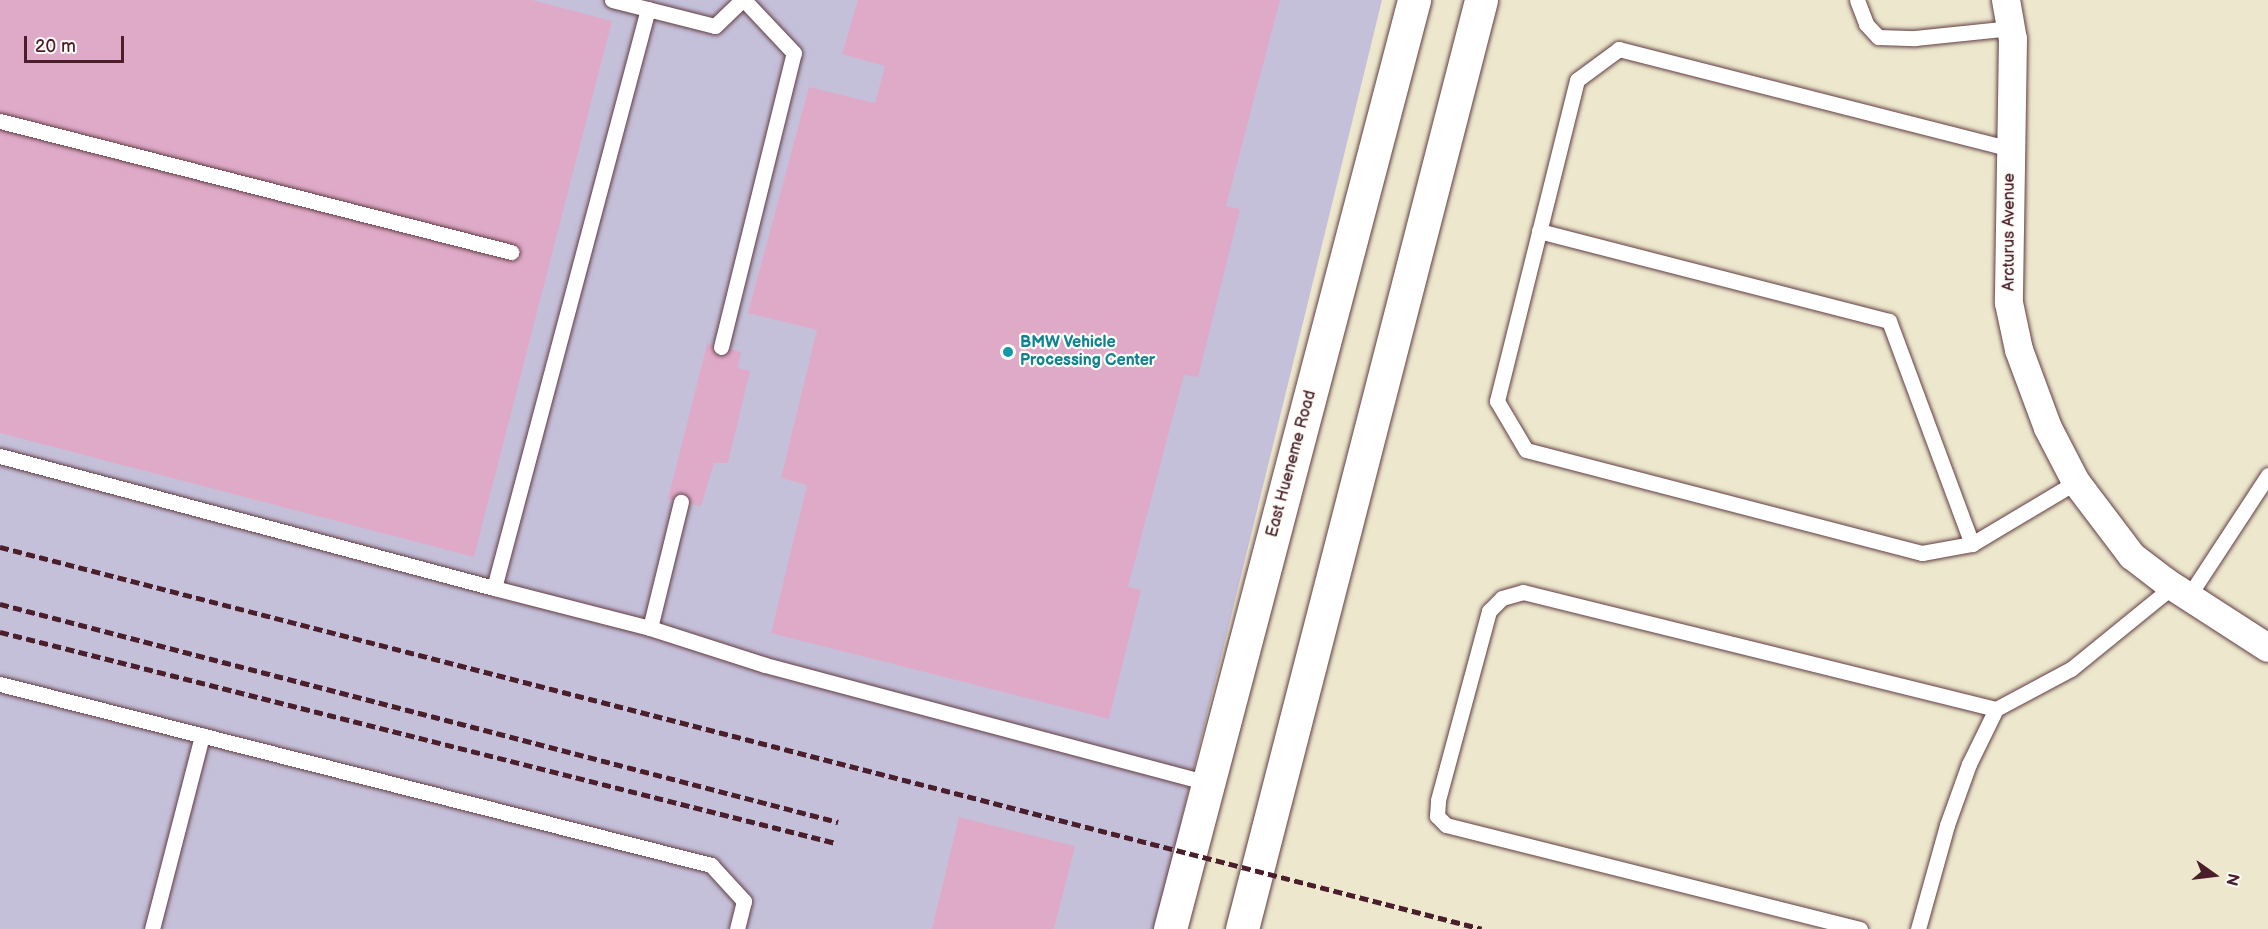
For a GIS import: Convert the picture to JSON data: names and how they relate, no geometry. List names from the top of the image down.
{
  "streets": {
    "main road": ["East Hueneme Road"],
    "street": ["Arcturus Avenue"]
  },
  "places": ["BMW Vehicle Processing Center"],
  "scale_bar": "20 m",
  "north": "right"
}
